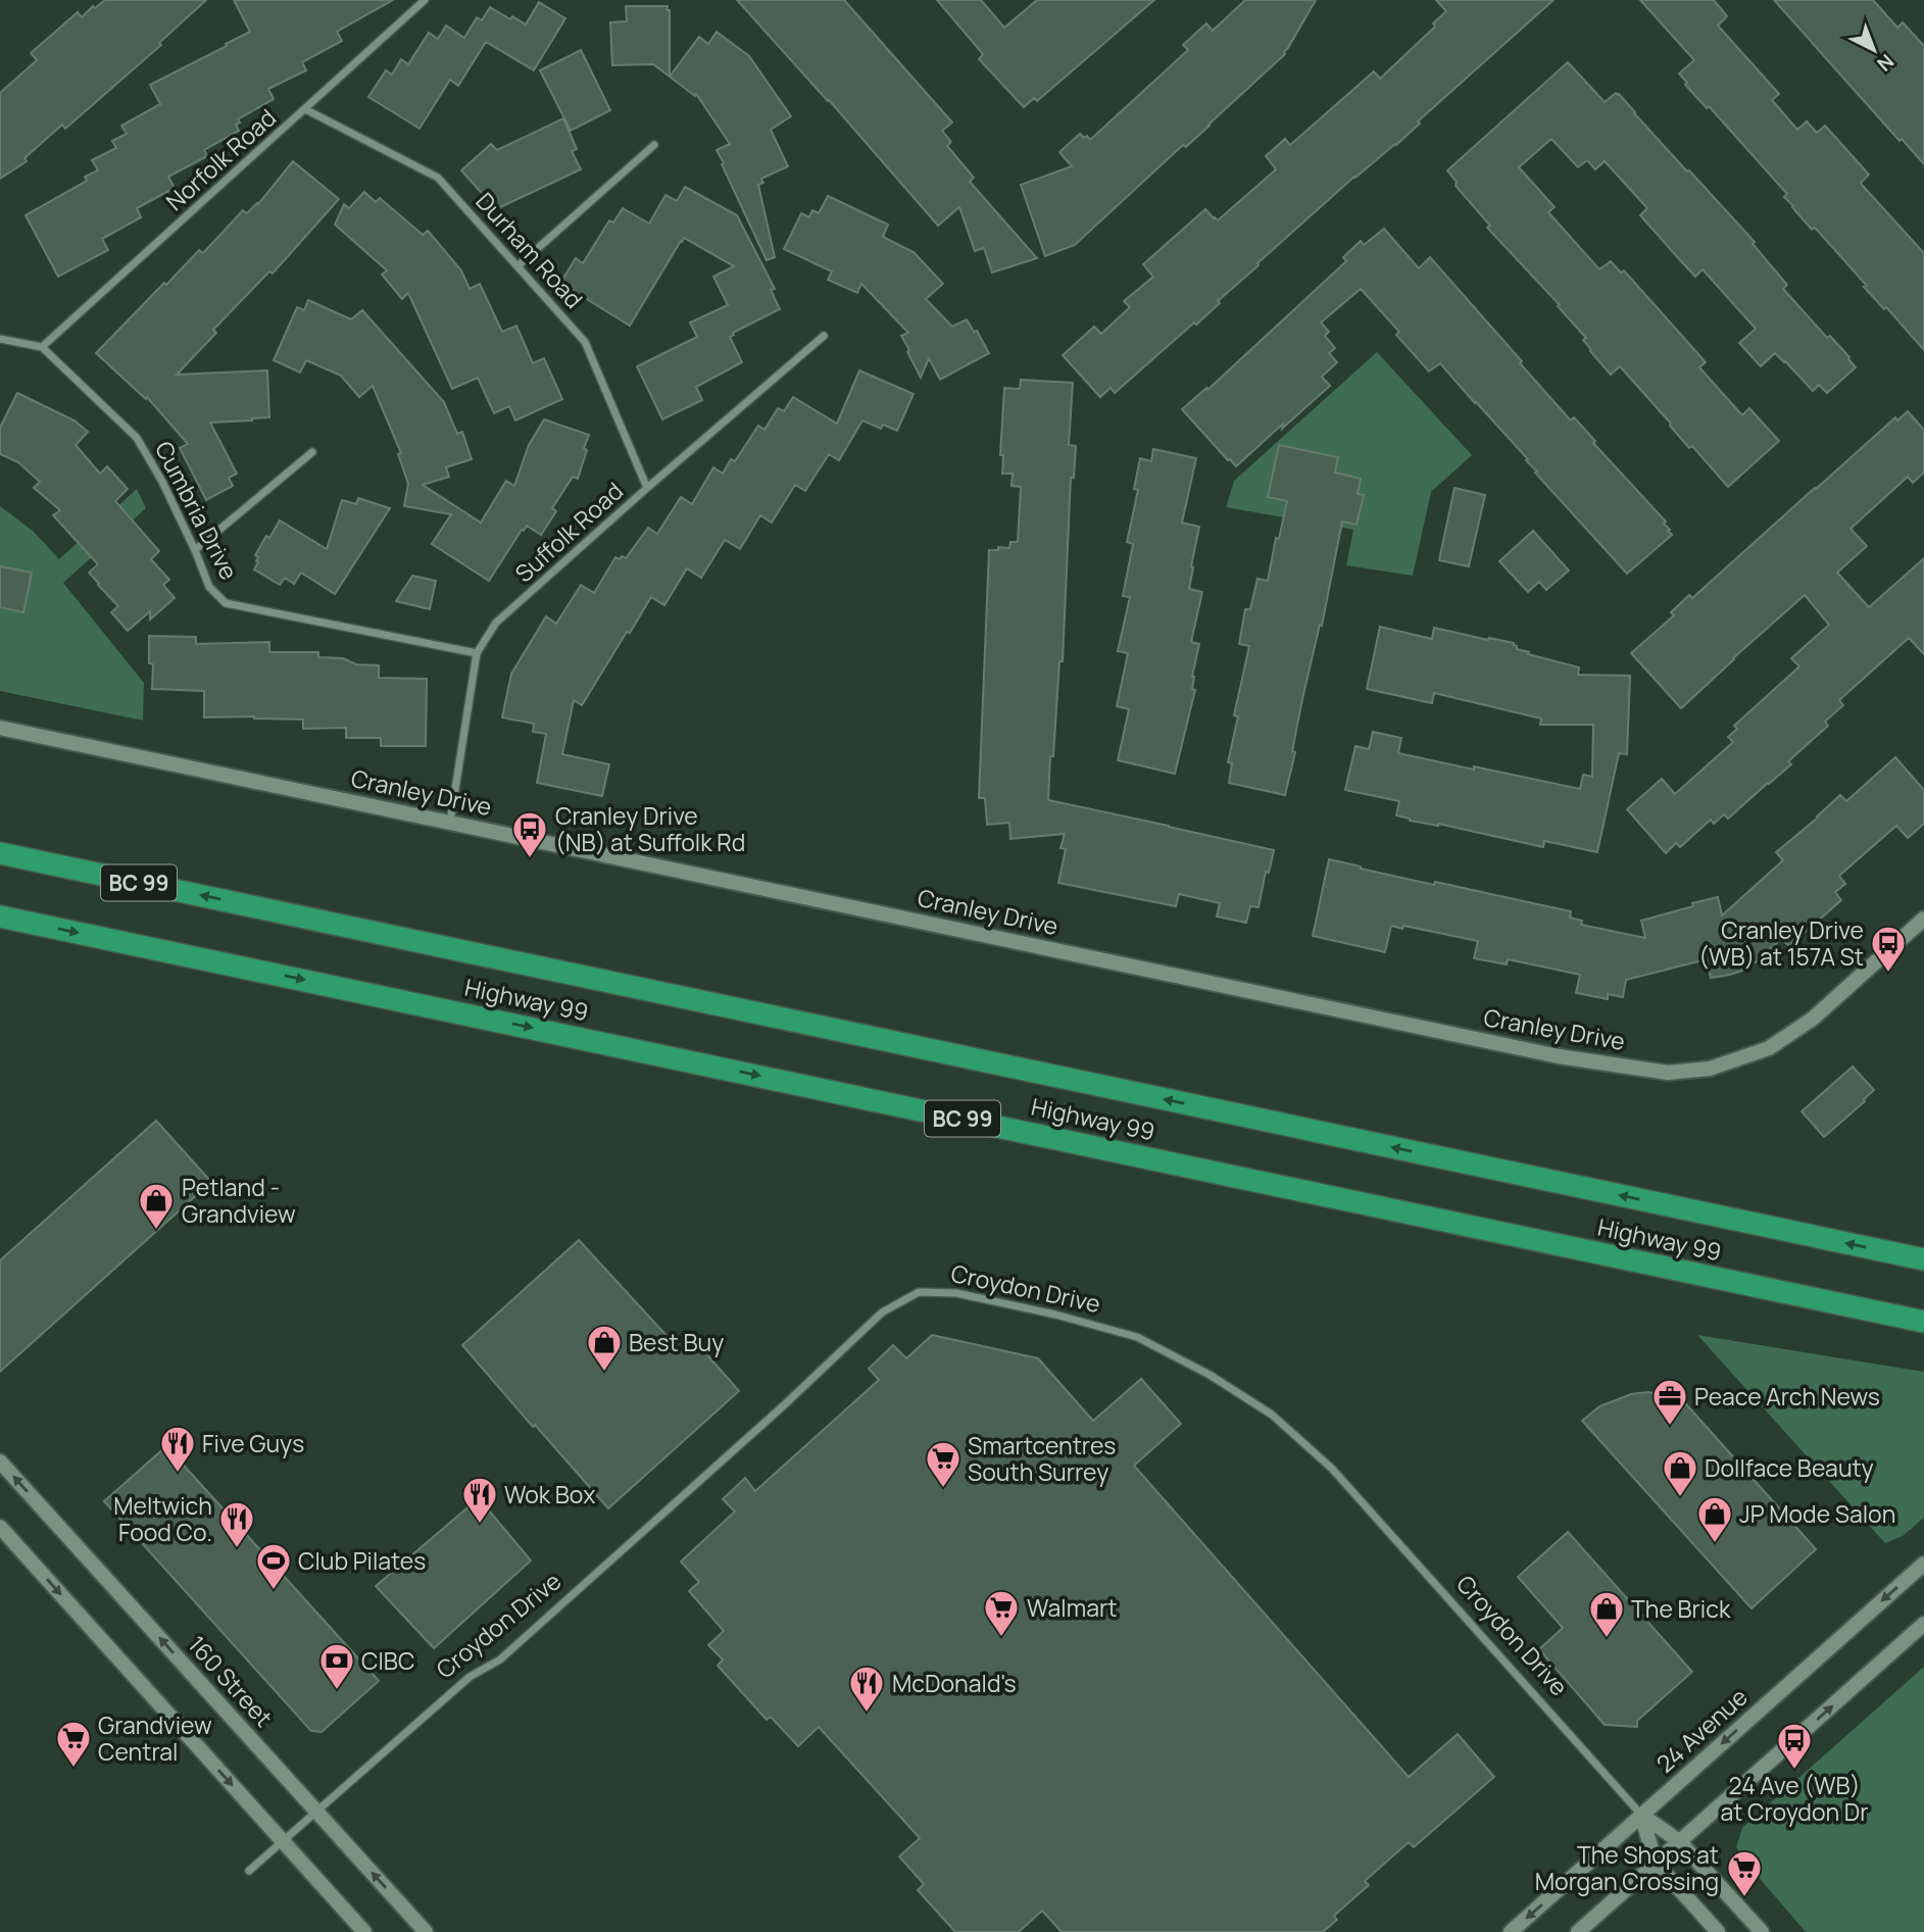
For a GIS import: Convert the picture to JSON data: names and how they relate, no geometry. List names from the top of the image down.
{
  "streets": {
    "highway": ["BC 99", "Highway 99"],
    "street": [
      "Norfolk Road",
      "Durham Road",
      "Cumbria Drive",
      "Suffolk Road",
      "Cranley Drive",
      "Croydon Drive",
      "160 Street",
      "24 Avenue"
    ]
  },
  "crossings": [
    ["Norfolk Road", "Durham Road"],
    ["Norfolk Road", "Cumbria Drive"],
    ["Durham Road", "Suffolk Road"],
    ["Cumbria Drive", "Suffolk Road"],
    ["Suffolk Road", "Cranley Drive"],
    ["Croydon Drive", "160 Street"],
    ["Croydon Drive", "24 Avenue"]
  ],
  "places": {
    "bus stop": ["Cranley Drive (NB) at Suffolk Rd", "Cranley Drive (WB) at 157A St", "24 Ave (WB) at Croydon Dr"],
    "shop": [
      "Petland - Grandview",
      "Best Buy",
      "Dollface Beauty",
      "JP Mode Salon",
      "The Brick"
    ],
    "office": ["Peace Arch News"],
    "restaurant": [
      "Five Guys",
      "Wok Box",
      "Meltwich Food Co.",
      "McDonald's"
    ],
    "supermarket": [
      "Smartcentres South Surrey",
      "Walmart",
      "Grandview Central",
      "The Shops at Morgan Crossing"
    ],
    "sports": ["Club Pilates"],
    "bank": ["CIBC"]
  },
  "north": "bottom right"
}
